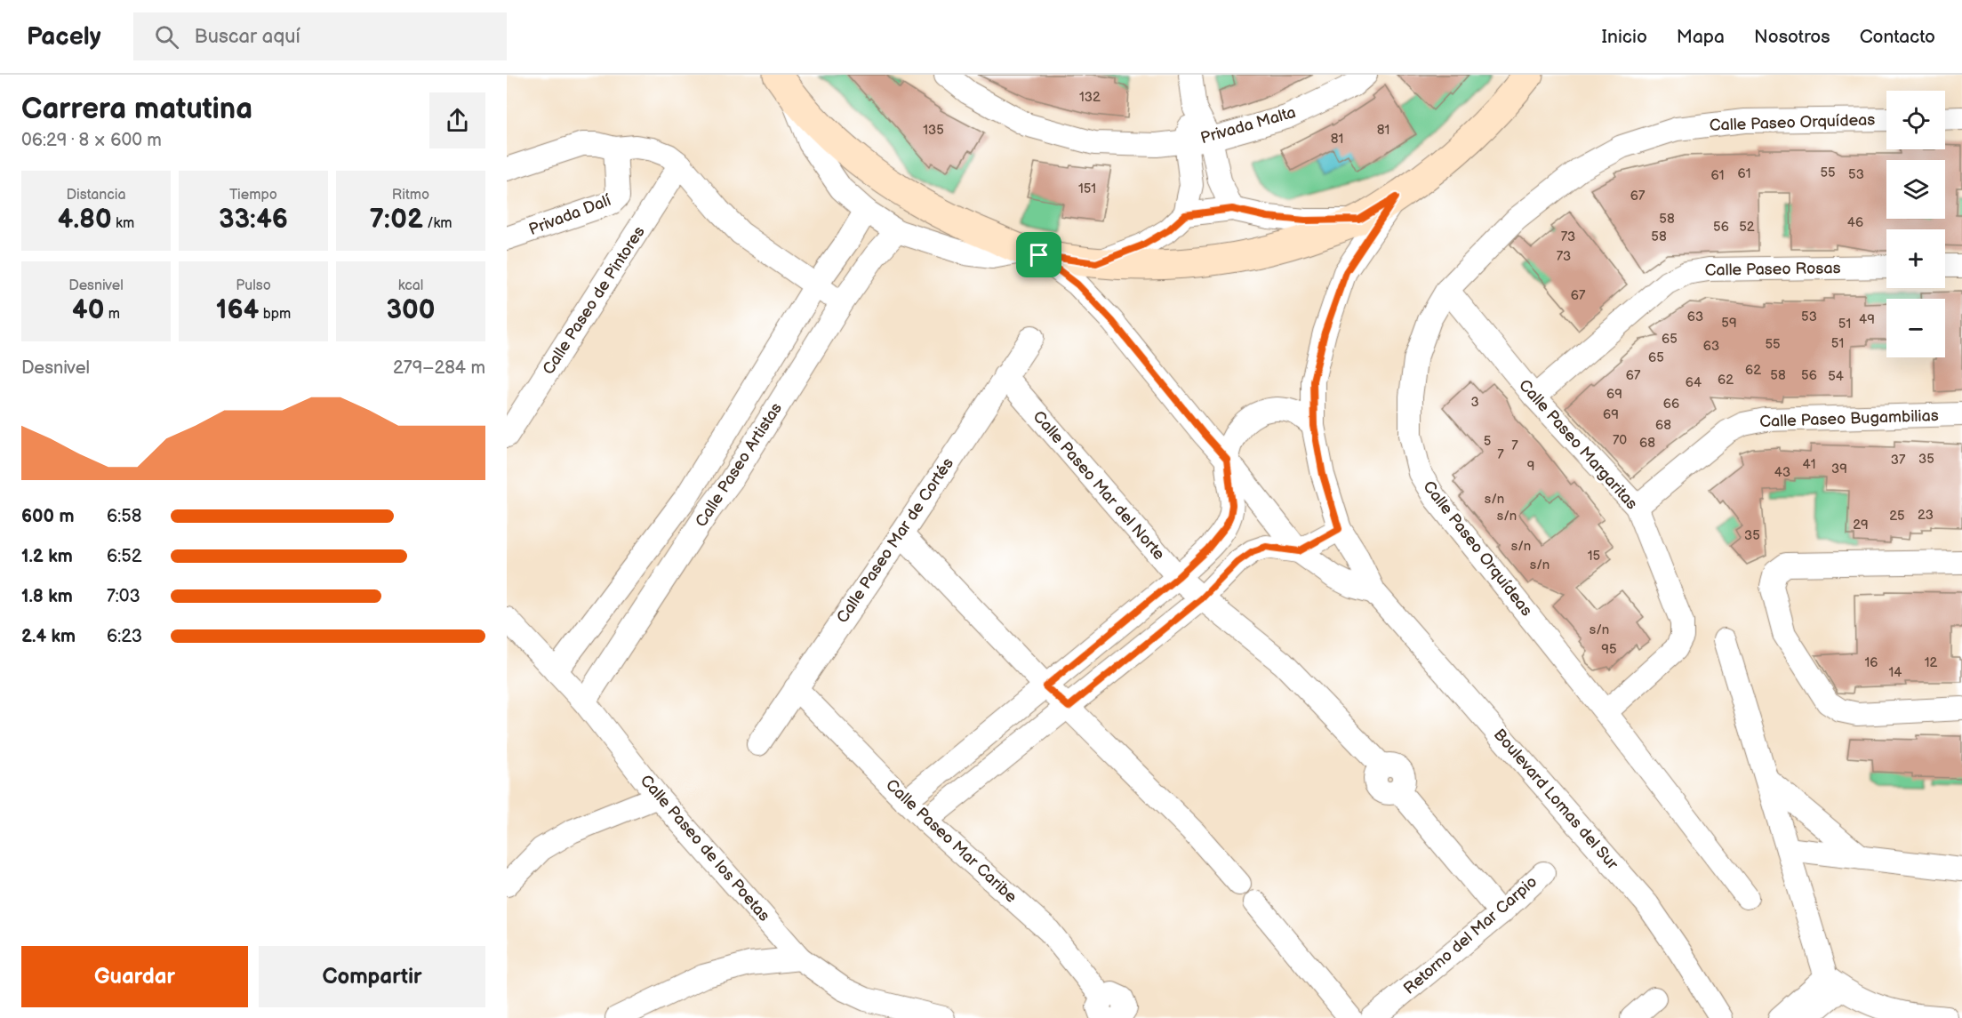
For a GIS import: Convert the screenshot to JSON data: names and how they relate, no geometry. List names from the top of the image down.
{
  "streets": {
    "street": [
      "Calle Paseo Orquídeas",
      "Privada Malta",
      "Privada Dalí",
      "Calle Paseo Rosas",
      "Calle Paseo de Pintores",
      "Calle Paseo Bugambilias",
      "Calle Paseo Margaritas",
      "Calle Paseo Artistas",
      "Calle Paseo Mar del Norte",
      "Calle Paseo Mar de Cortés",
      "Boulevard Lomas del Sur",
      "Calle Paseo Mar Caribe",
      "Calle Paseo de los Poetas",
      "Retorno del Mar Carpio"
    ]
  },
  "crossings": [
    ["Calle Paseo Orquídeas", "Calle Paseo Margaritas"],
    ["Calle Paseo Rosas", "Calle Paseo Margaritas"],
    ["Calle Paseo Bugambilias", "Calle Paseo Margaritas"],
    ["Calle Paseo Artistas", "Calle Paseo de los Poetas"],
    ["Calle Paseo Mar del Norte", "Calle Paseo Mar de Cortés"],
    ["Calle Paseo Mar del Norte", "Retorno del Mar Carpio"],
    ["Calle Paseo Mar de Cortés", "Calle Paseo Mar Caribe"]
  ],
  "house_numbers": [
    "132",
    "135",
    "81",
    "81",
    "55",
    "61",
    "53",
    "61",
    "151",
    "67",
    "58",
    "46",
    "56",
    "52",
    "73",
    "58",
    "73",
    "67",
    "63",
    "53",
    "49",
    "59",
    "51",
    "65",
    "51",
    "55",
    "63",
    "65",
    "62",
    "67",
    "58",
    "56",
    "54",
    "62",
    "64",
    "69",
    "3",
    "66",
    "69",
    "68",
    "70",
    "5",
    "68",
    "7",
    "7",
    "35",
    "37",
    "41",
    "9",
    "39",
    "43",
    "s/n",
    "23",
    "s/n",
    "25",
    "29",
    "35",
    "s/n",
    "15",
    "s/n",
    "s/n",
    "95",
    "16",
    "12",
    "14"
  ],
  "page": {
    "header": "Pacely",
    "search": "Buscar aquí",
    "nav": [
      "Inicio",
      "Mapa",
      "Nosotros",
      "Contacto"
    ],
    "heading": ["Carrera matutina", "06:29 · 8 × 600 m"],
    "map_buttons": ["+", "−"],
    "stats": [
      ["Distancia", "4.80 km"],
      ["Tiempo", "33:46"],
      ["Ritmo", "7:02 /km"],
      ["Desnivel", "40 m"],
      ["Pulso", "164 bpm"],
      ["kcal", "300"]
    ],
    "chart": ["Desnivel", "279–284 m"],
    "list": [
      {
        "name": "600 m",
        "note": "6:58"
      },
      {
        "name": "1.2 km",
        "note": "6:52"
      },
      {
        "name": "1.8 km",
        "note": "7:03"
      },
      {
        "name": "2.4 km",
        "note": "6:23"
      }
    ],
    "buttons": ["Guardar", "Compartir"]
  }
}
